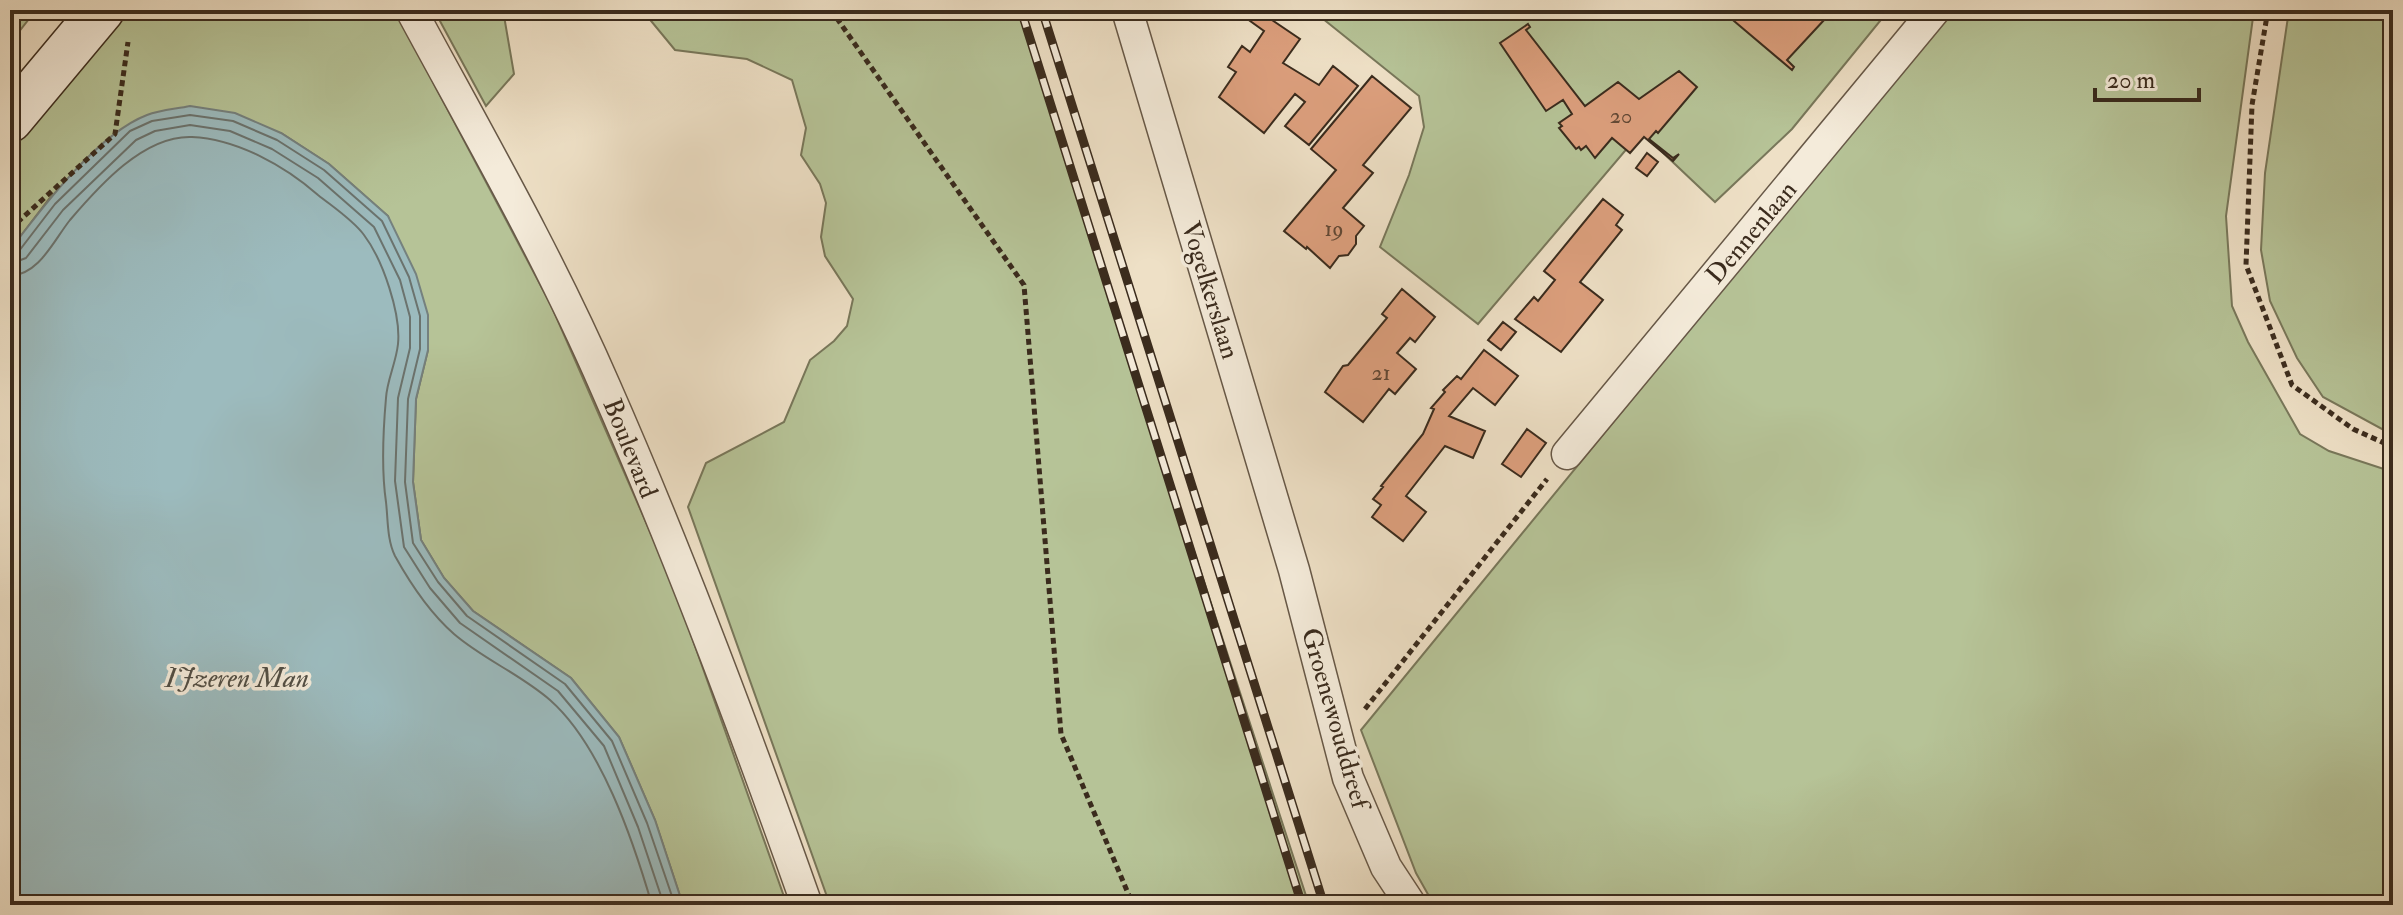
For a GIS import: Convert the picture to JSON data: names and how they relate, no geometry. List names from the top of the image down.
{
  "streets": {
    "street": [
      "Dennenlaan",
      "Vogelkerslaan",
      "Boulevard",
      "Groenewouddreef"
    ]
  },
  "crossings": [
    ["Vogelkerslaan", "Groenewouddreef"]
  ],
  "water": ["IJzeren Man"],
  "house_numbers": ["20", "19", "21"],
  "scale_bar": "20 m"
}
